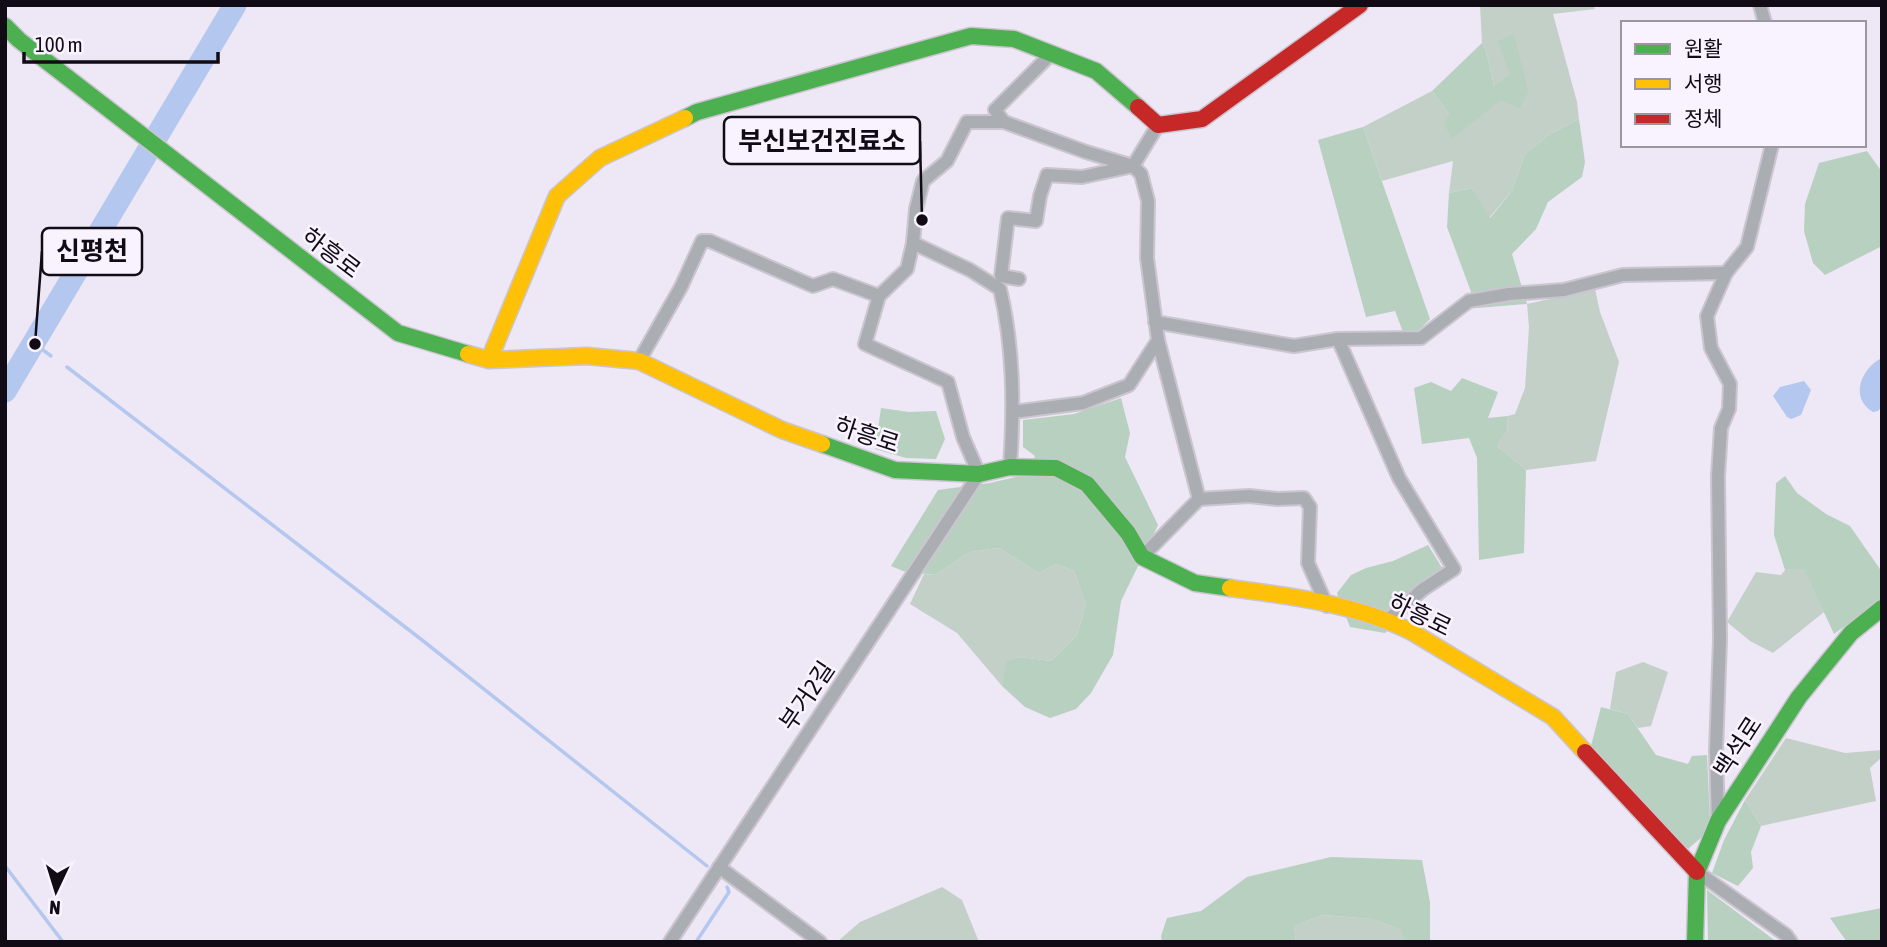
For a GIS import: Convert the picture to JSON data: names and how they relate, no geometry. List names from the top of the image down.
{
  "streets": {
    "street": ["하흥로", "부거2길", "백석로"]
  },
  "crossings": [
    ["하흥로", "부거2길"],
    ["하흥로", "백석로"]
  ],
  "places": ["부신보건진료소", "신평천"],
  "legend": ["원활", "서행", "정체"],
  "scale_bar": "100 m",
  "north": "bottom"
}
